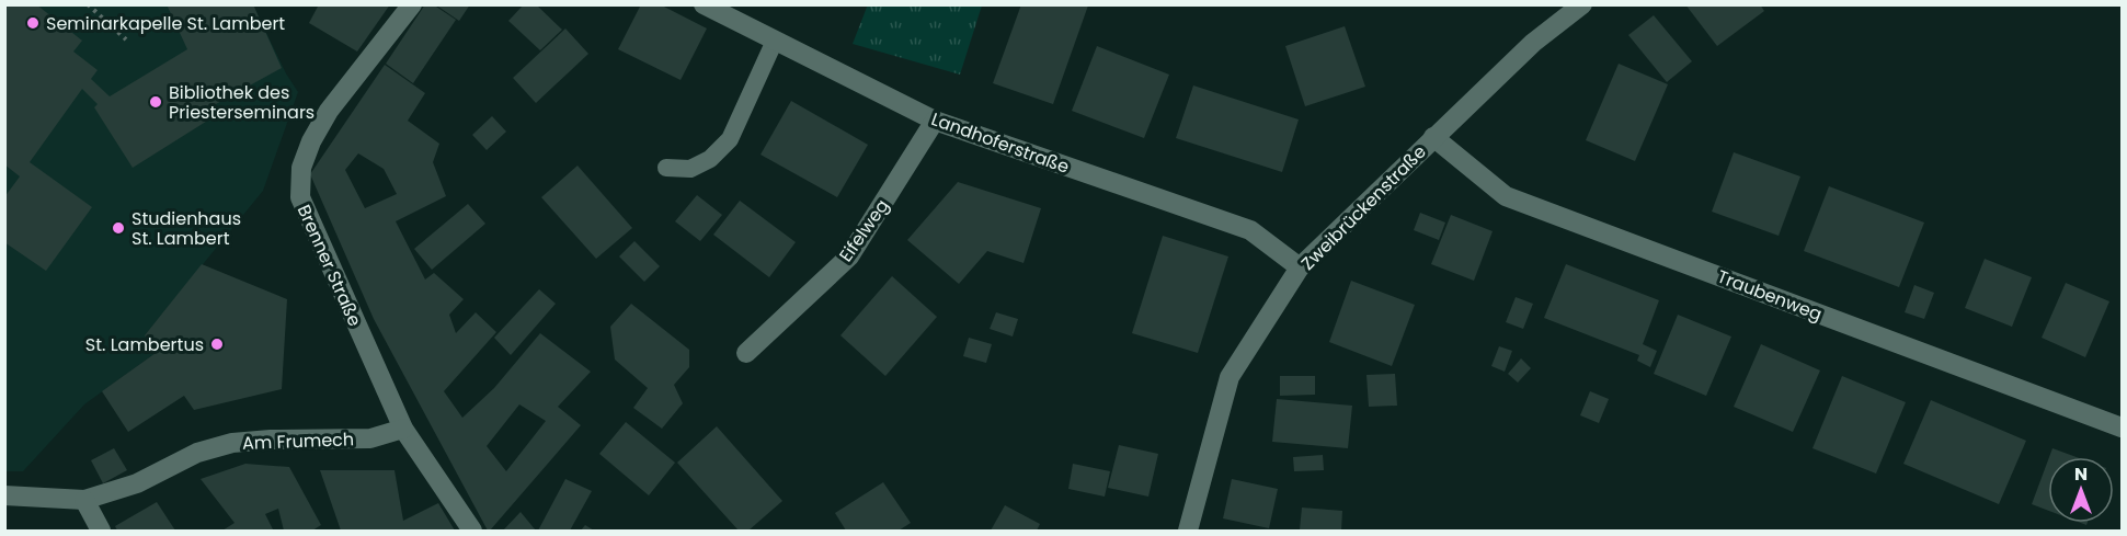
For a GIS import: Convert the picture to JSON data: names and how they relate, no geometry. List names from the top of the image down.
{
  "streets": {
    "street": [
      "Landhoferstraße",
      "Zweibrückenstraße",
      "Eifelweg",
      "Brenner Straße",
      "Traubenweg",
      "Am Frumech"
    ]
  },
  "crossings": [
    ["Landhoferstraße", "Zweibrückenstraße"],
    ["Landhoferstraße", "Eifelweg"],
    ["Zweibrückenstraße", "Traubenweg"],
    ["Brenner Straße", "Am Frumech"]
  ],
  "places": [
    "Seminarkapelle St. Lambert",
    "Bibliothek des Priesterseminars",
    "Studienhaus St. Lambert",
    "St. Lambertus"
  ],
  "north": "top"
}
